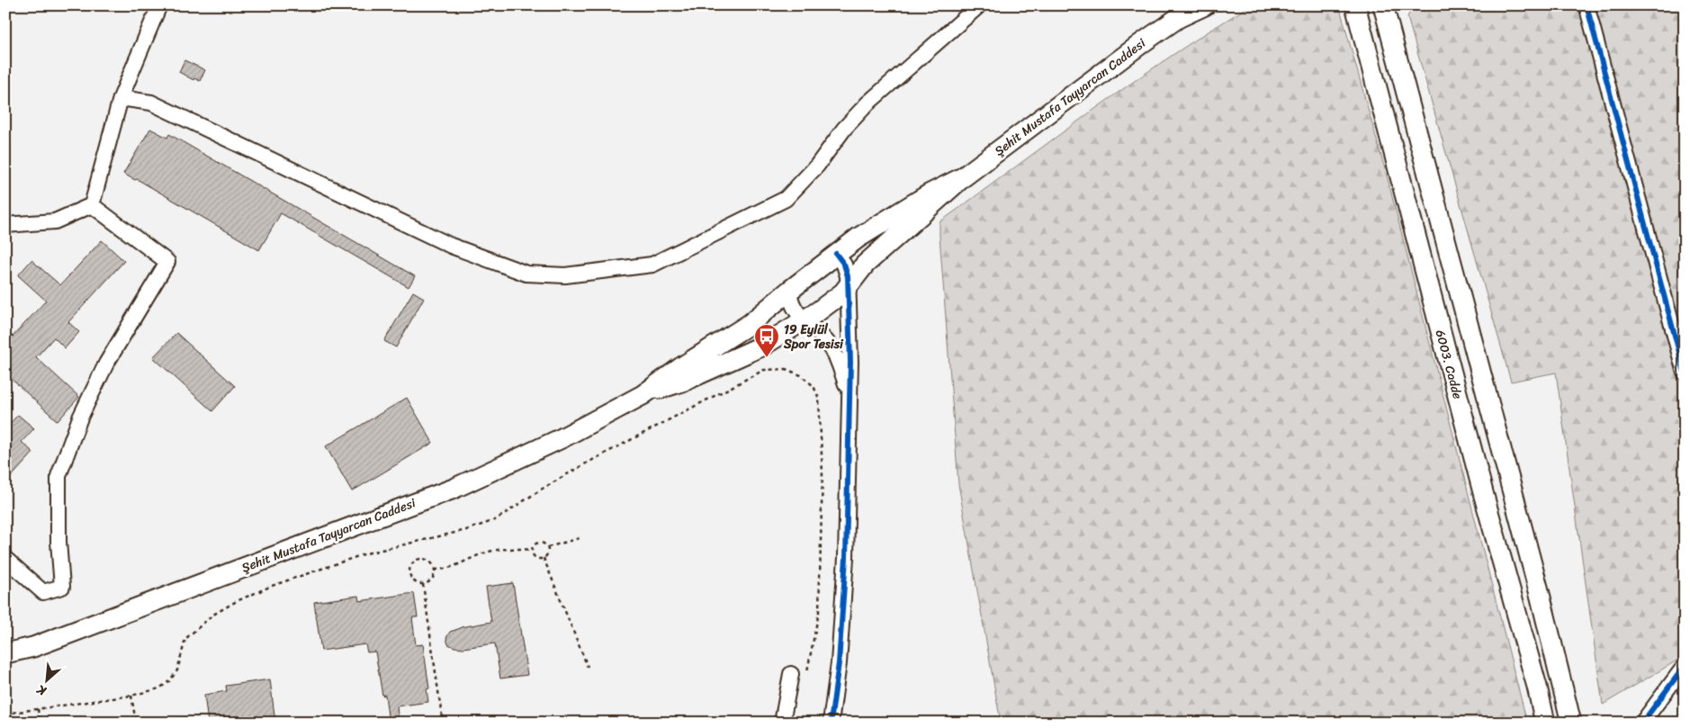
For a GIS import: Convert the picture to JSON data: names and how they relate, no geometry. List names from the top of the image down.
{
  "streets": {
    "main road": ["Şehit Mustafa Tayyarcan Caddesi", "6003. Cadde"]
  },
  "places": {
    "bus stop": ["19 Eylül Spor Tesisi"]
  },
  "north": "bottom left"
}
